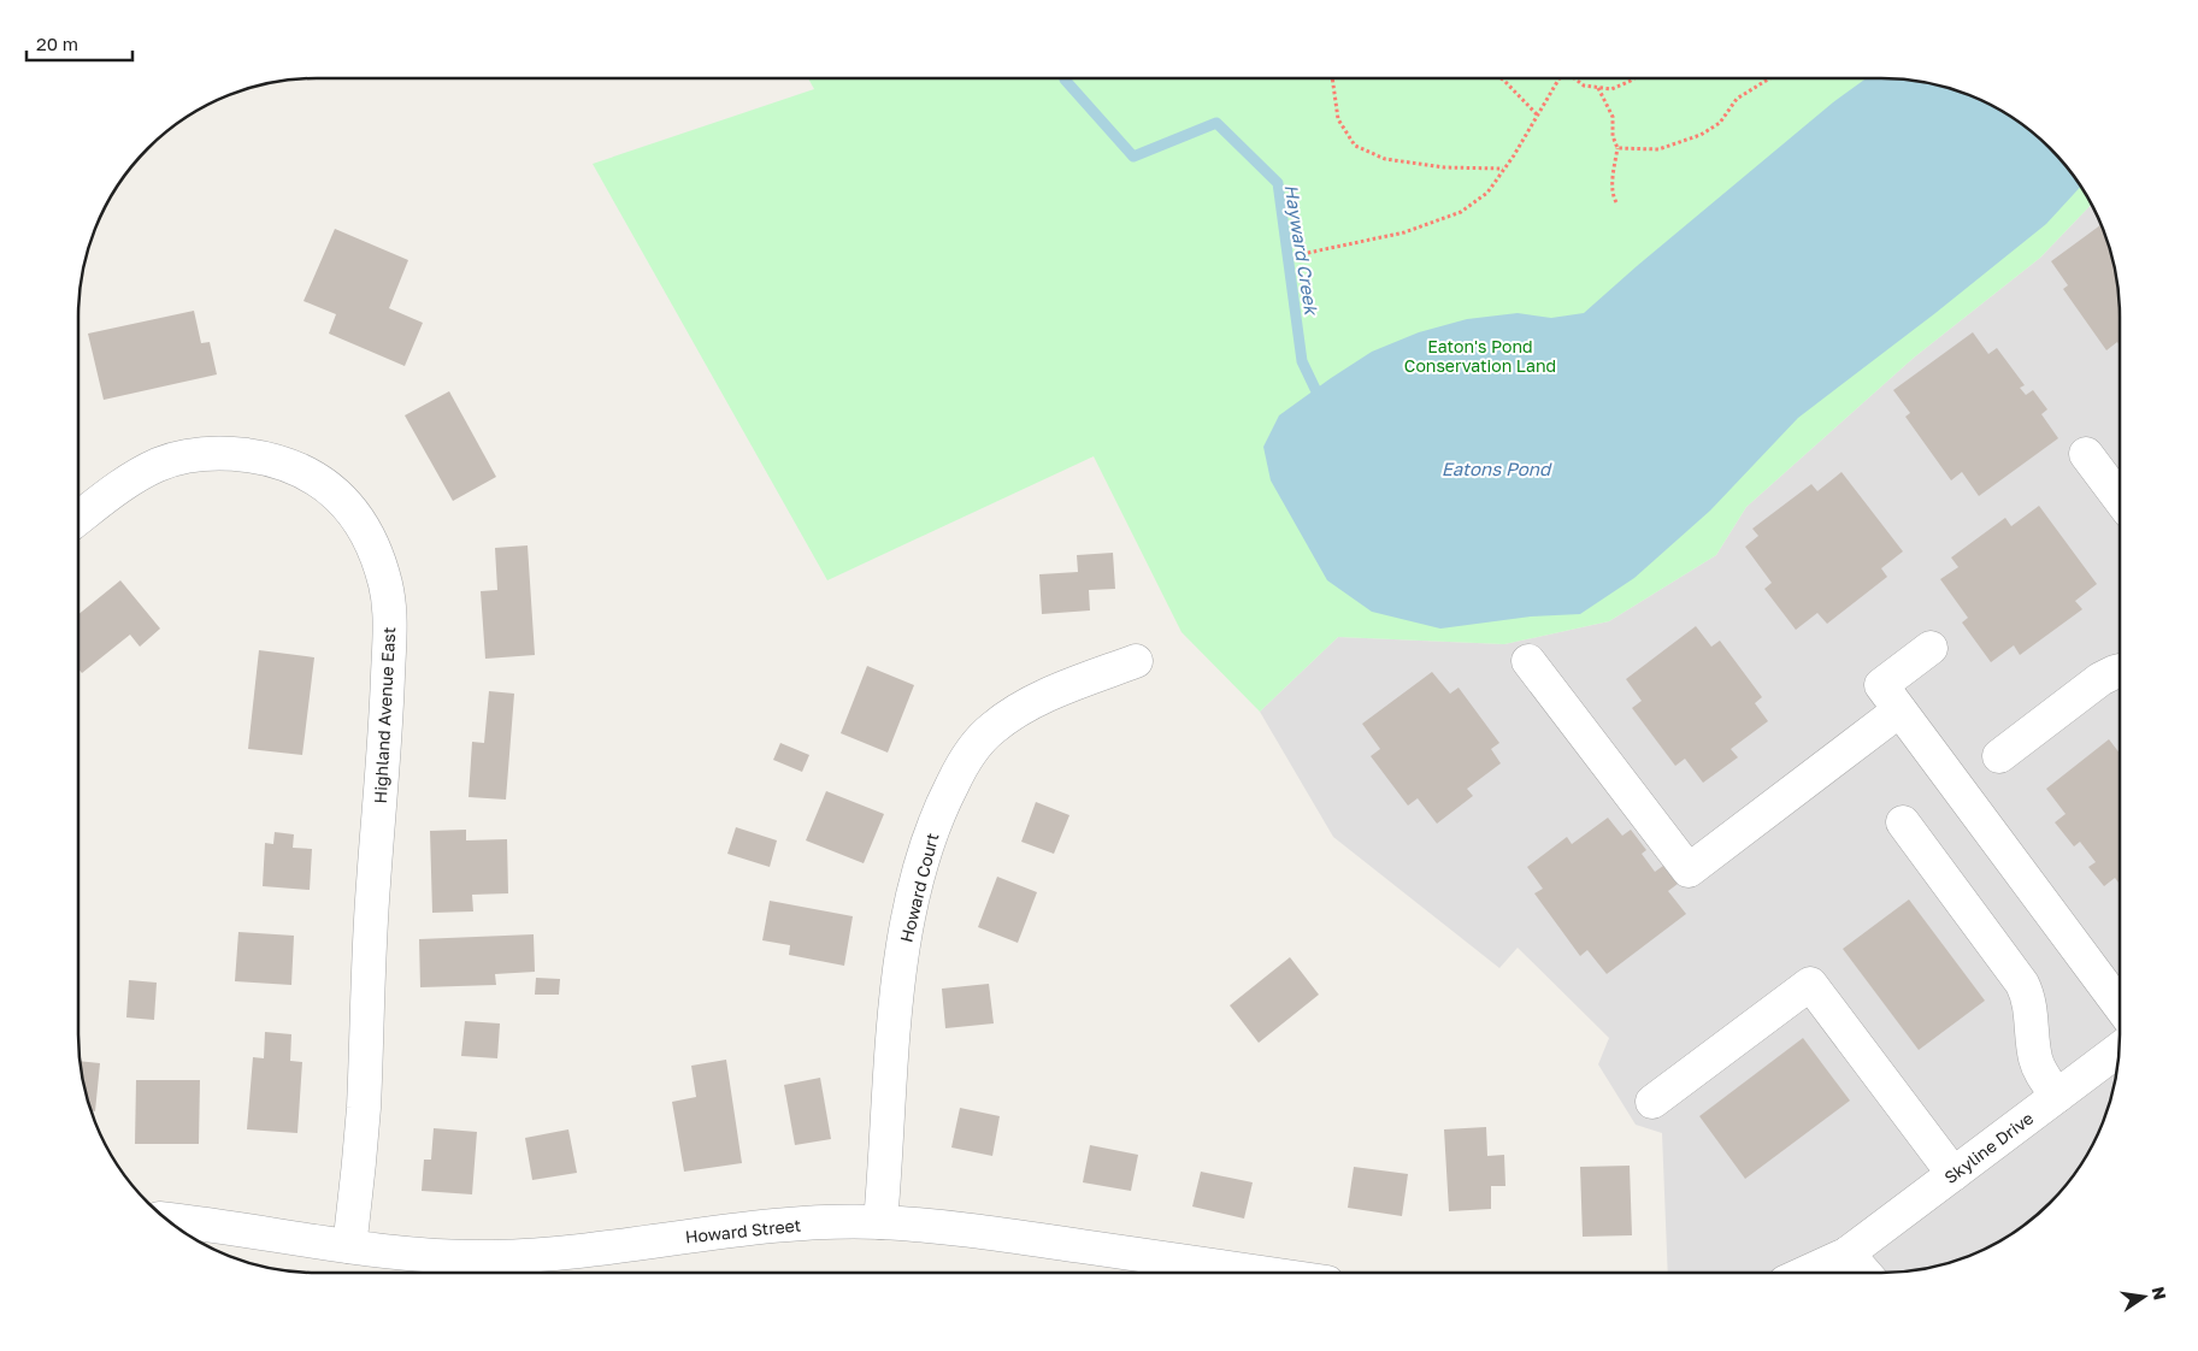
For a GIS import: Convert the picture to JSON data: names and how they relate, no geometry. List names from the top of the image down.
{
  "streets": {
    "street": [
      "Highland Avenue East",
      "Howard Court",
      "Skyline Drive",
      "Howard Street"
    ]
  },
  "crossings": [
    ["Highland Avenue East", "Howard Street"],
    ["Howard Court", "Howard Street"]
  ],
  "water": ["Hayward Creek", "Eatons Pond"],
  "parks": ["Eaton's Pond Conservation Land"],
  "scale_bar": "20 m",
  "north": "right"
}
